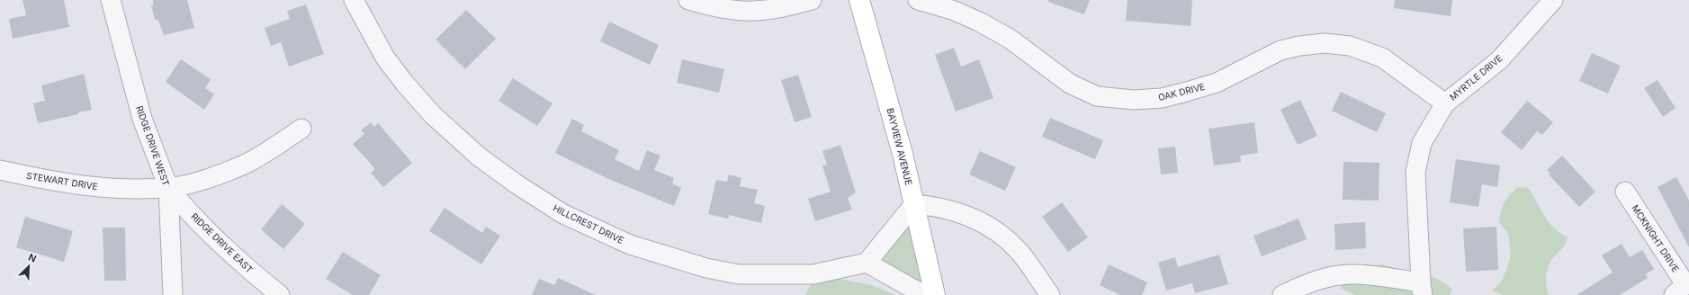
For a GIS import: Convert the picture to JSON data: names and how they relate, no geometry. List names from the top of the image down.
{
  "streets": {
    "main road": ["BAYVIEW AVENUE"],
    "street": [
      "MYRTLE DRIVE",
      "OAK DRIVE",
      "RIDGE DRIVE WEST",
      "STEWART DRIVE",
      "HILLCREST DRIVE",
      "MCKNIGHT DRIVE",
      "RIDGE DRIVE EAST"
    ]
  },
  "crossings": [
    ["MYRTLE DRIVE", "OAK DRIVE"],
    ["RIDGE DRIVE WEST", "STEWART DRIVE"],
    ["RIDGE DRIVE WEST", "RIDGE DRIVE EAST"],
    ["STEWART DRIVE", "RIDGE DRIVE EAST"]
  ],
  "north": "top right"
}
